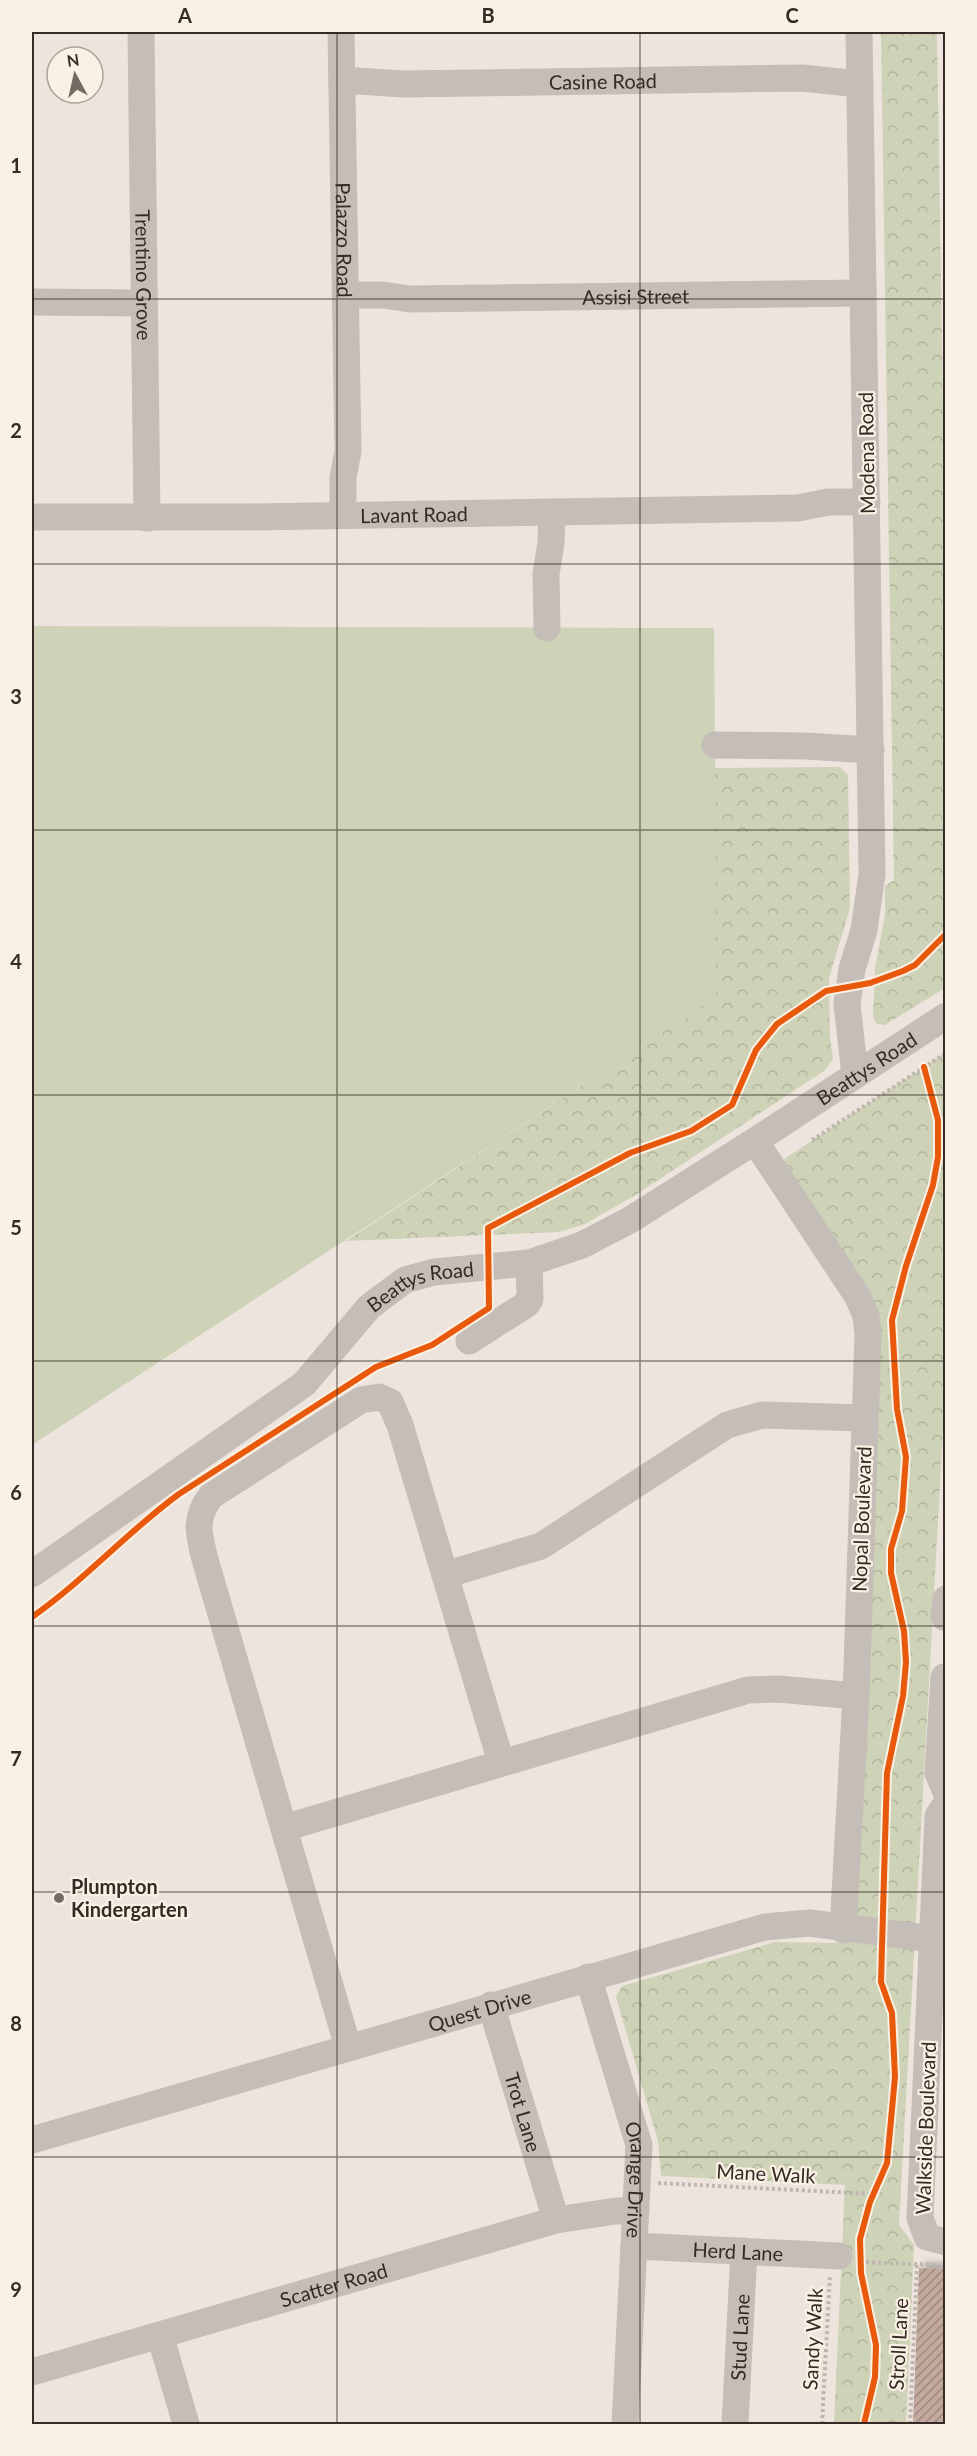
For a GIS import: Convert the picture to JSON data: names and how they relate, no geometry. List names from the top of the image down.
{
  "streets": {
    "street": [
      "Casine Road",
      "Palazzo Road",
      "Trentino Grove",
      "Assisi Street",
      "Modena Road",
      "Lavant Road",
      "Beattys Road",
      "Nopal Boulevard",
      "Quest Drive",
      "Trot Lane",
      "Walkside Boulevard",
      "Orange Drive",
      "Herd Lane",
      "Scatter Road",
      "Stud Lane"
    ],
    "path": ["Mane Walk", "Sandy Walk"],
    "cycle path": ["Stroll Lane"]
  },
  "crossings": [
    ["Casine Road", "Palazzo Road"],
    ["Casine Road", "Modena Road"],
    ["Palazzo Road", "Assisi Street"],
    ["Palazzo Road", "Lavant Road"],
    ["Trentino Grove", "Lavant Road"],
    ["Assisi Street", "Modena Road"],
    ["Modena Road", "Lavant Road"],
    ["Modena Road", "Beattys Road"],
    ["Beattys Road", "Nopal Boulevard"],
    ["Nopal Boulevard", "Quest Drive"],
    ["Quest Drive", "Trot Lane"],
    ["Quest Drive", "Walkside Boulevard"],
    ["Quest Drive", "Orange Drive"],
    ["Trot Lane", "Scatter Road"],
    ["Orange Drive", "Herd Lane"],
    ["Orange Drive", "Scatter Road"],
    ["Herd Lane", "Stud Lane"],
    ["Herd Lane", "Sandy Walk"]
  ],
  "places": ["Plumpton Kindergarten"],
  "north": "top",
  "grid": {
    "columns": ["A", "B", "C"],
    "rows": [
      "1",
      "2",
      "3",
      "4",
      "5",
      "6",
      "7",
      "8",
      "9"
    ]
  }
}
